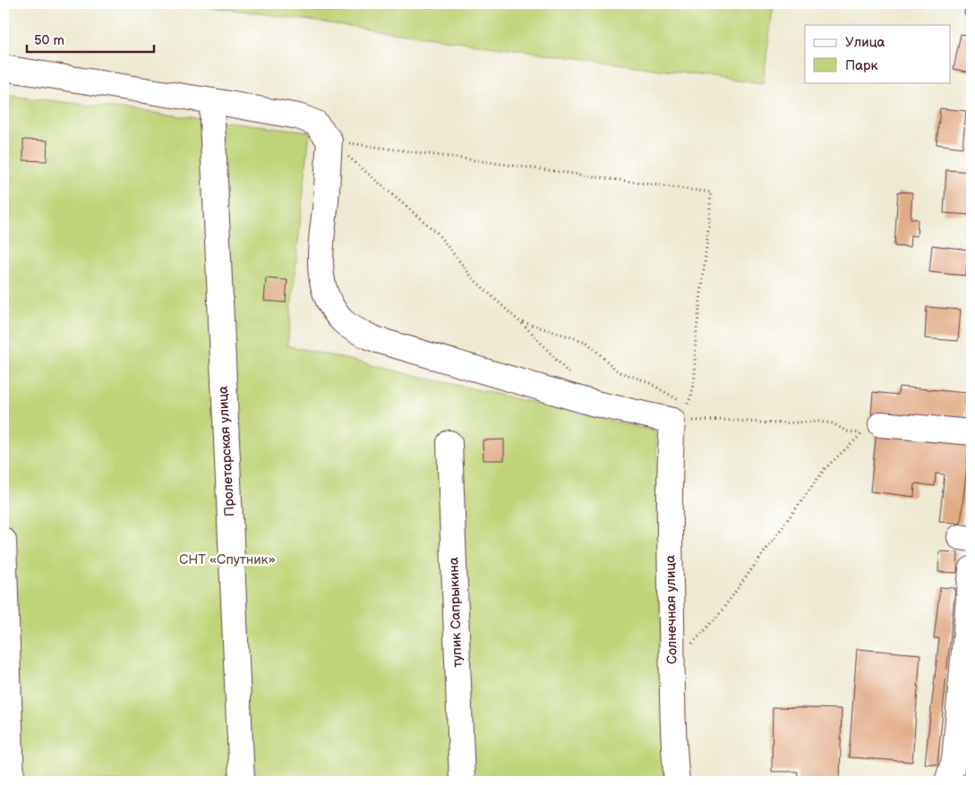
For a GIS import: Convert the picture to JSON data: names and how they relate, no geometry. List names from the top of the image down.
{
  "streets": {
    "street": ["Пролетарская улица", "Солнечная улица", "тупик Сапрыкина"]
  },
  "parks": ["СНТ «Спутник»"],
  "legend": ["Улица", "Парк"],
  "scale_bar": "50 m"
}
